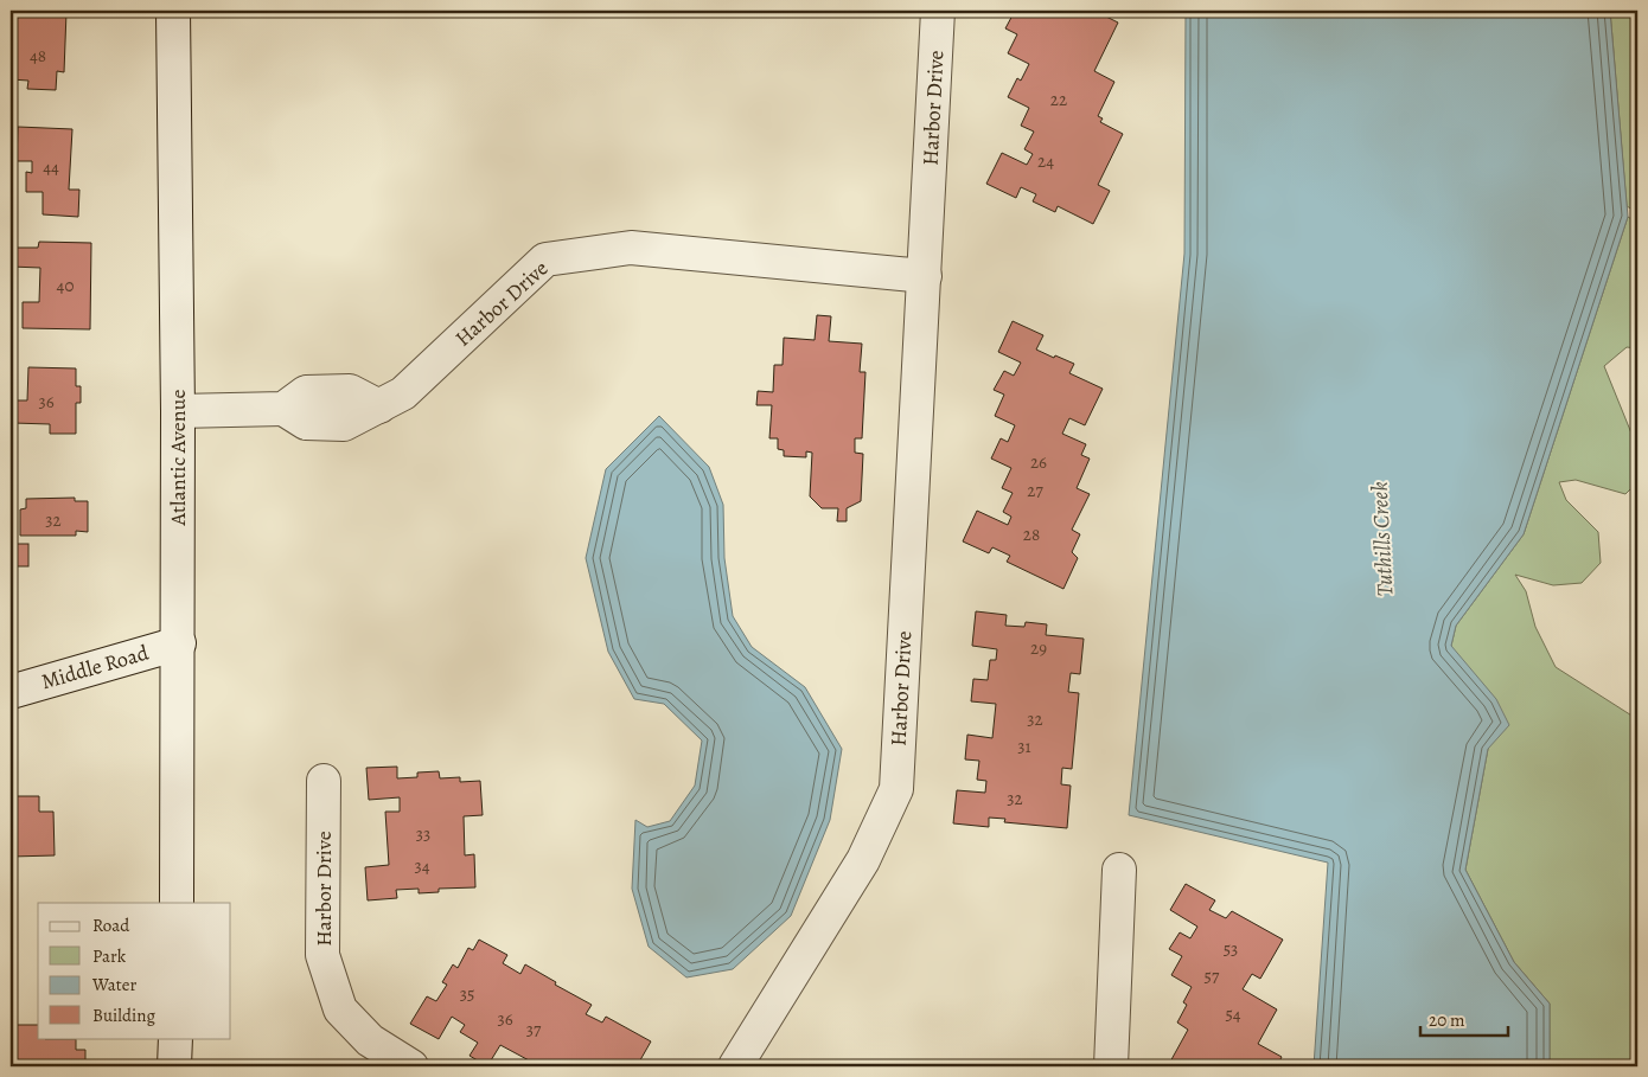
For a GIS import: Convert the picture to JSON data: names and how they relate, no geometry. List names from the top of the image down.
{
  "streets": {
    "street": ["Harbor Drive", "Atlantic Avenue", "Middle Road"]
  },
  "crossings": [
    ["Harbor Drive", "Atlantic Avenue"],
    ["Atlantic Avenue", "Middle Road"]
  ],
  "water": ["Tuthills Creek"],
  "house_numbers": [
    "48",
    "22",
    "24",
    "44",
    "40",
    "36",
    "26",
    "27",
    "32",
    "28",
    "29",
    "32",
    "31",
    "32",
    "33",
    "34",
    "53",
    "57",
    "35",
    "54",
    "36",
    "37"
  ],
  "legend": [
    "Road",
    "Park",
    "Water",
    "Building"
  ],
  "scale_bar": "20 m"
}
